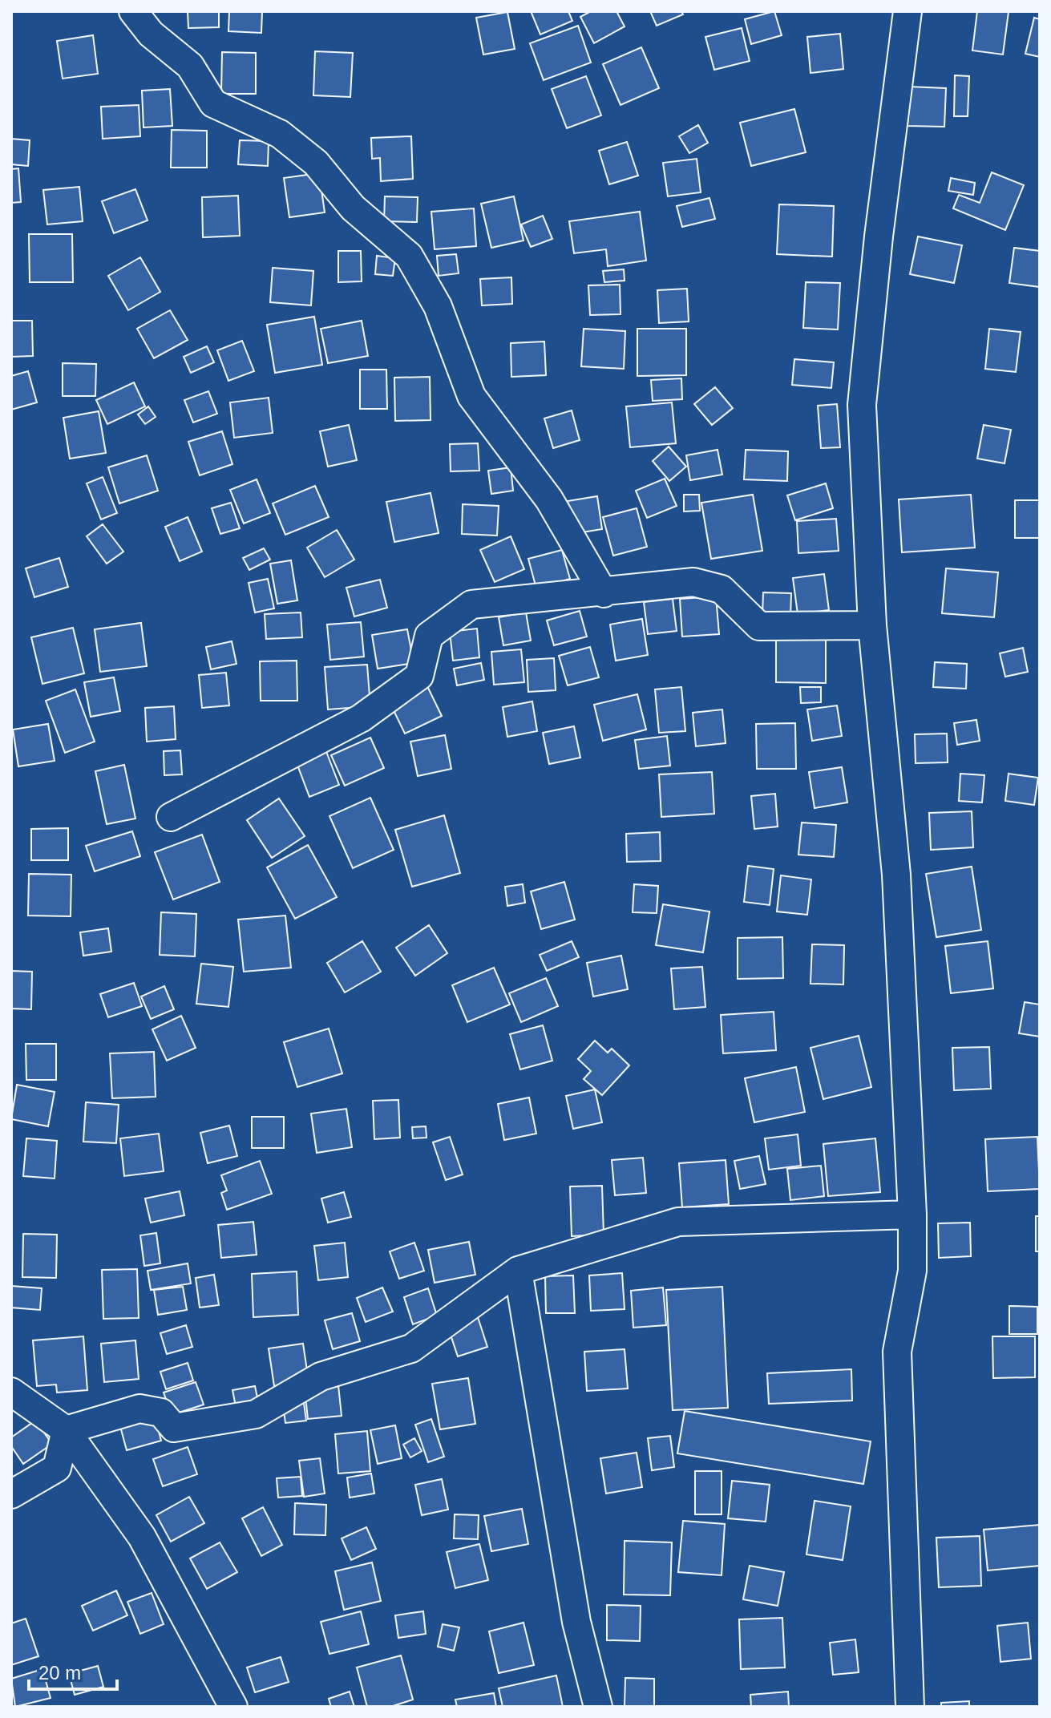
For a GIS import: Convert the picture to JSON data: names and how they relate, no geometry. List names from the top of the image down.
{
  "scale_bar": "20 m"
}
